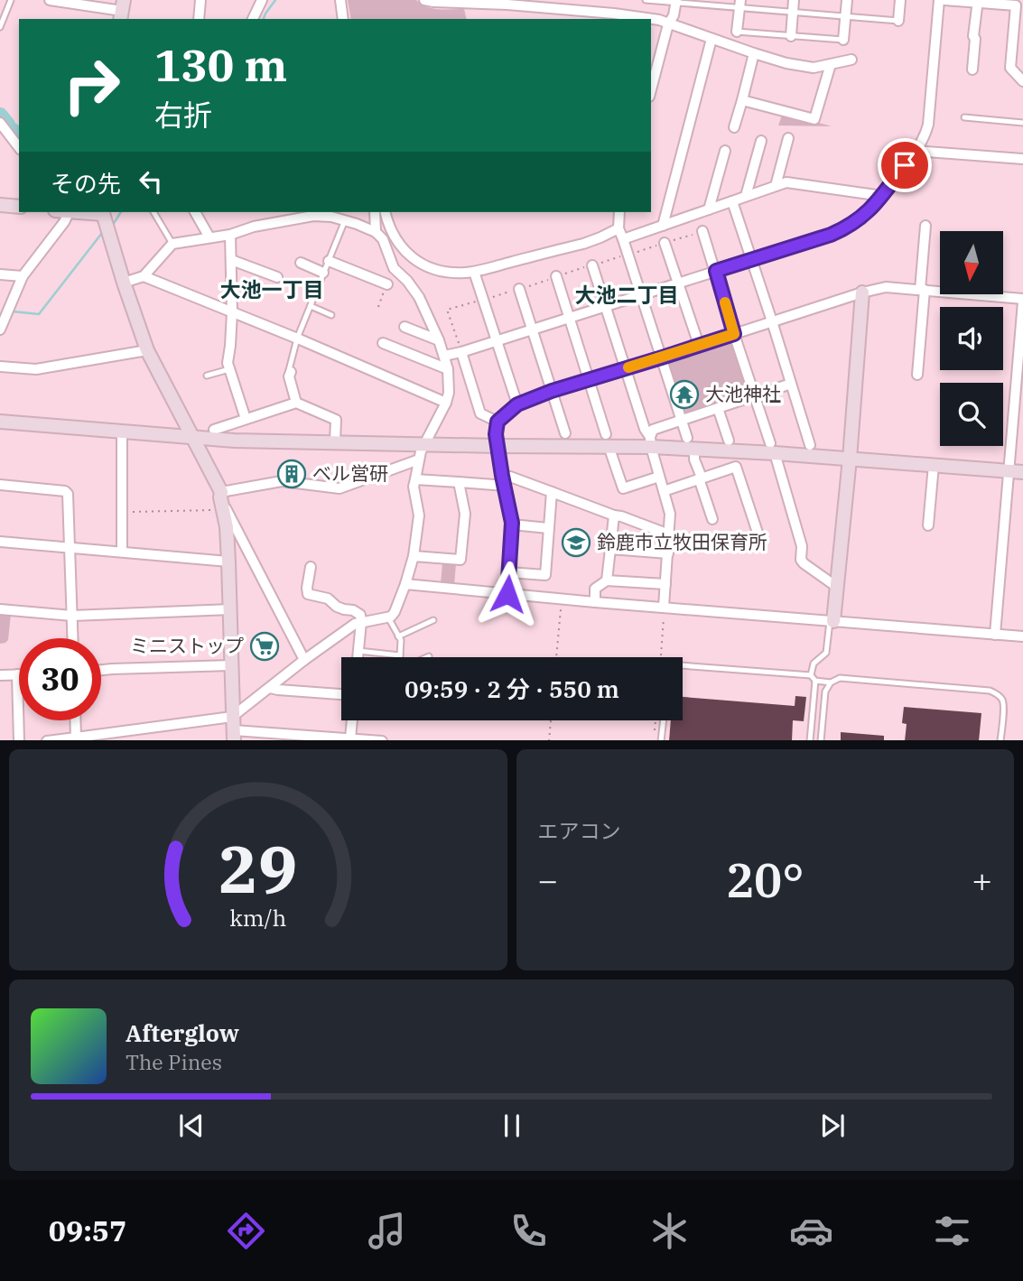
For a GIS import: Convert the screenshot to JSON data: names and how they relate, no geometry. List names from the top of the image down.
{
  "districts": ["大池一丁目", "大池二丁目"],
  "places": {
    "temple": ["大池神社"],
    "building": ["べル営研"],
    "school or university": ["鈴鹿市立牧田保育所"],
    "supermarket": ["ミニストップ"]
  },
  "north": "bottom",
  "page": {
    "turn": ["130 m", "右折"],
    "then": "その先",
    "limit": "30",
    "trip": "09:59 · 2 分 · 550 m",
    "tile": "エアコン",
    "heat": ["−", "20°", "+"],
    "song": ["Afterglow", "The Pines"],
    "tabs": "09:57",
    "gauge": ["29", "km/h"]
  }
}
